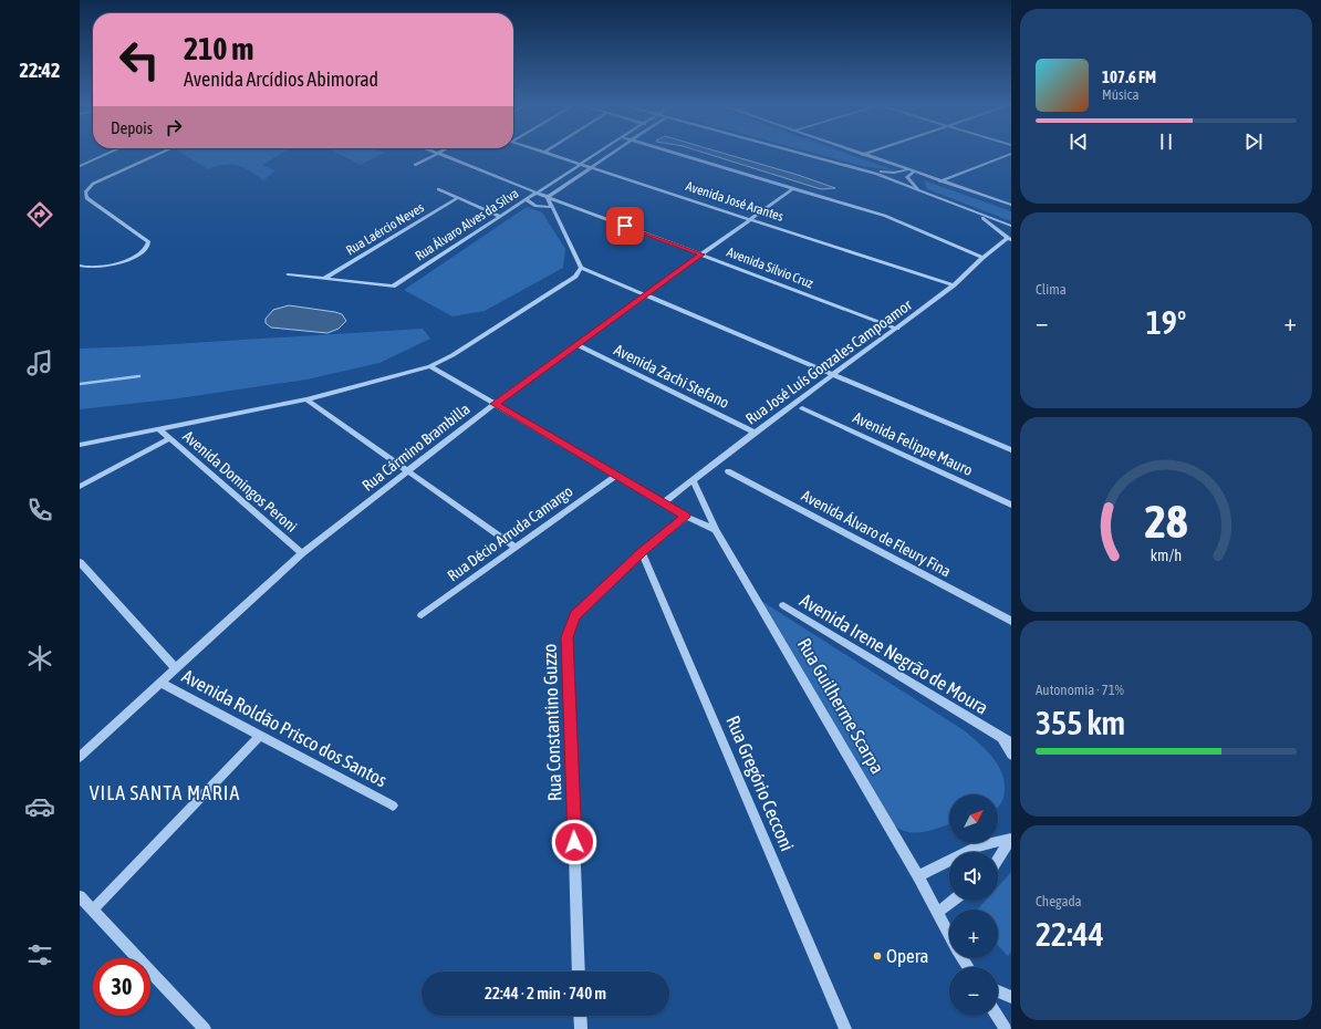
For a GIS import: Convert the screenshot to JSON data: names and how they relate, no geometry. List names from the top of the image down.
{
  "streets": {
    "street": [
      "Avenida José Arantes",
      "Rua Álvaro Alves da Silva",
      "Rua Laércio Neves",
      "Avenida Silvio Cruz",
      "Rua José Luís Gonzales Campoamor",
      "Avenida Zachi Stefano",
      "Avenida Felippe Mauro",
      "Rua Cármino Brambilla",
      "Avenida Domingos Peroni",
      "Rua Décio Arruda Camargo",
      "Avenida Álvaro de Fleury Fina",
      "Avenida Irene Negrão de Moura",
      "Rua Guilherme Scarpa",
      "Rua Constantino Guzzo",
      "Avenida Roldão Prisco dos Santos",
      "Rua Gregório Cecconi"
    ]
  },
  "crossings": [
    ["Avenida José Arantes", "Rua Álvaro Alves da Silva"],
    ["Avenida José Arantes", "Rua José Luís Gonzales Campoamor"],
    ["Avenida José Arantes", "Rua Cármino Brambilla"],
    ["Rua Álvaro Alves da Silva", "Rua Laércio Neves"],
    ["Rua Álvaro Alves da Silva", "Avenida Silvio Cruz"],
    ["Avenida Silvio Cruz", "Rua José Luís Gonzales Campoamor"],
    ["Avenida Silvio Cruz", "Rua Cármino Brambilla"],
    ["Rua José Luís Gonzales Campoamor", "Avenida Zachi Stefano"],
    ["Rua José Luís Gonzales Campoamor", "Rua Guilherme Scarpa"],
    ["Avenida Zachi Stefano", "Rua Cármino Brambilla"],
    ["Rua Cármino Brambilla", "Avenida Domingos Peroni"],
    ["Rua Cármino Brambilla", "Avenida Roldão Prisco dos Santos"],
    ["Rua Constantino Guzzo", "Rua Gregório Cecconi"]
  ],
  "districts": ["VILA SANTA MARIA"],
  "places": ["Opera"],
  "north": "top right",
  "page": {
    "tabs": "22:42",
    "turn": ["210 m", "Avenida Arcídios Abimorad"],
    "song": ["107.6 FM", "Música"],
    "then": "Depois",
    "tile": [
      "Clima",
      ["Autonomia · 71%", "355 km"],
      ["Chegada", "22:44"]
    ],
    "heat": ["−", "19°", "+"],
    "map_buttons": ["+", "−"],
    "limit": "30",
    "trip": "22:44 · 2 min · 740 m",
    "gauge": ["28", "km/h"]
  }
}
